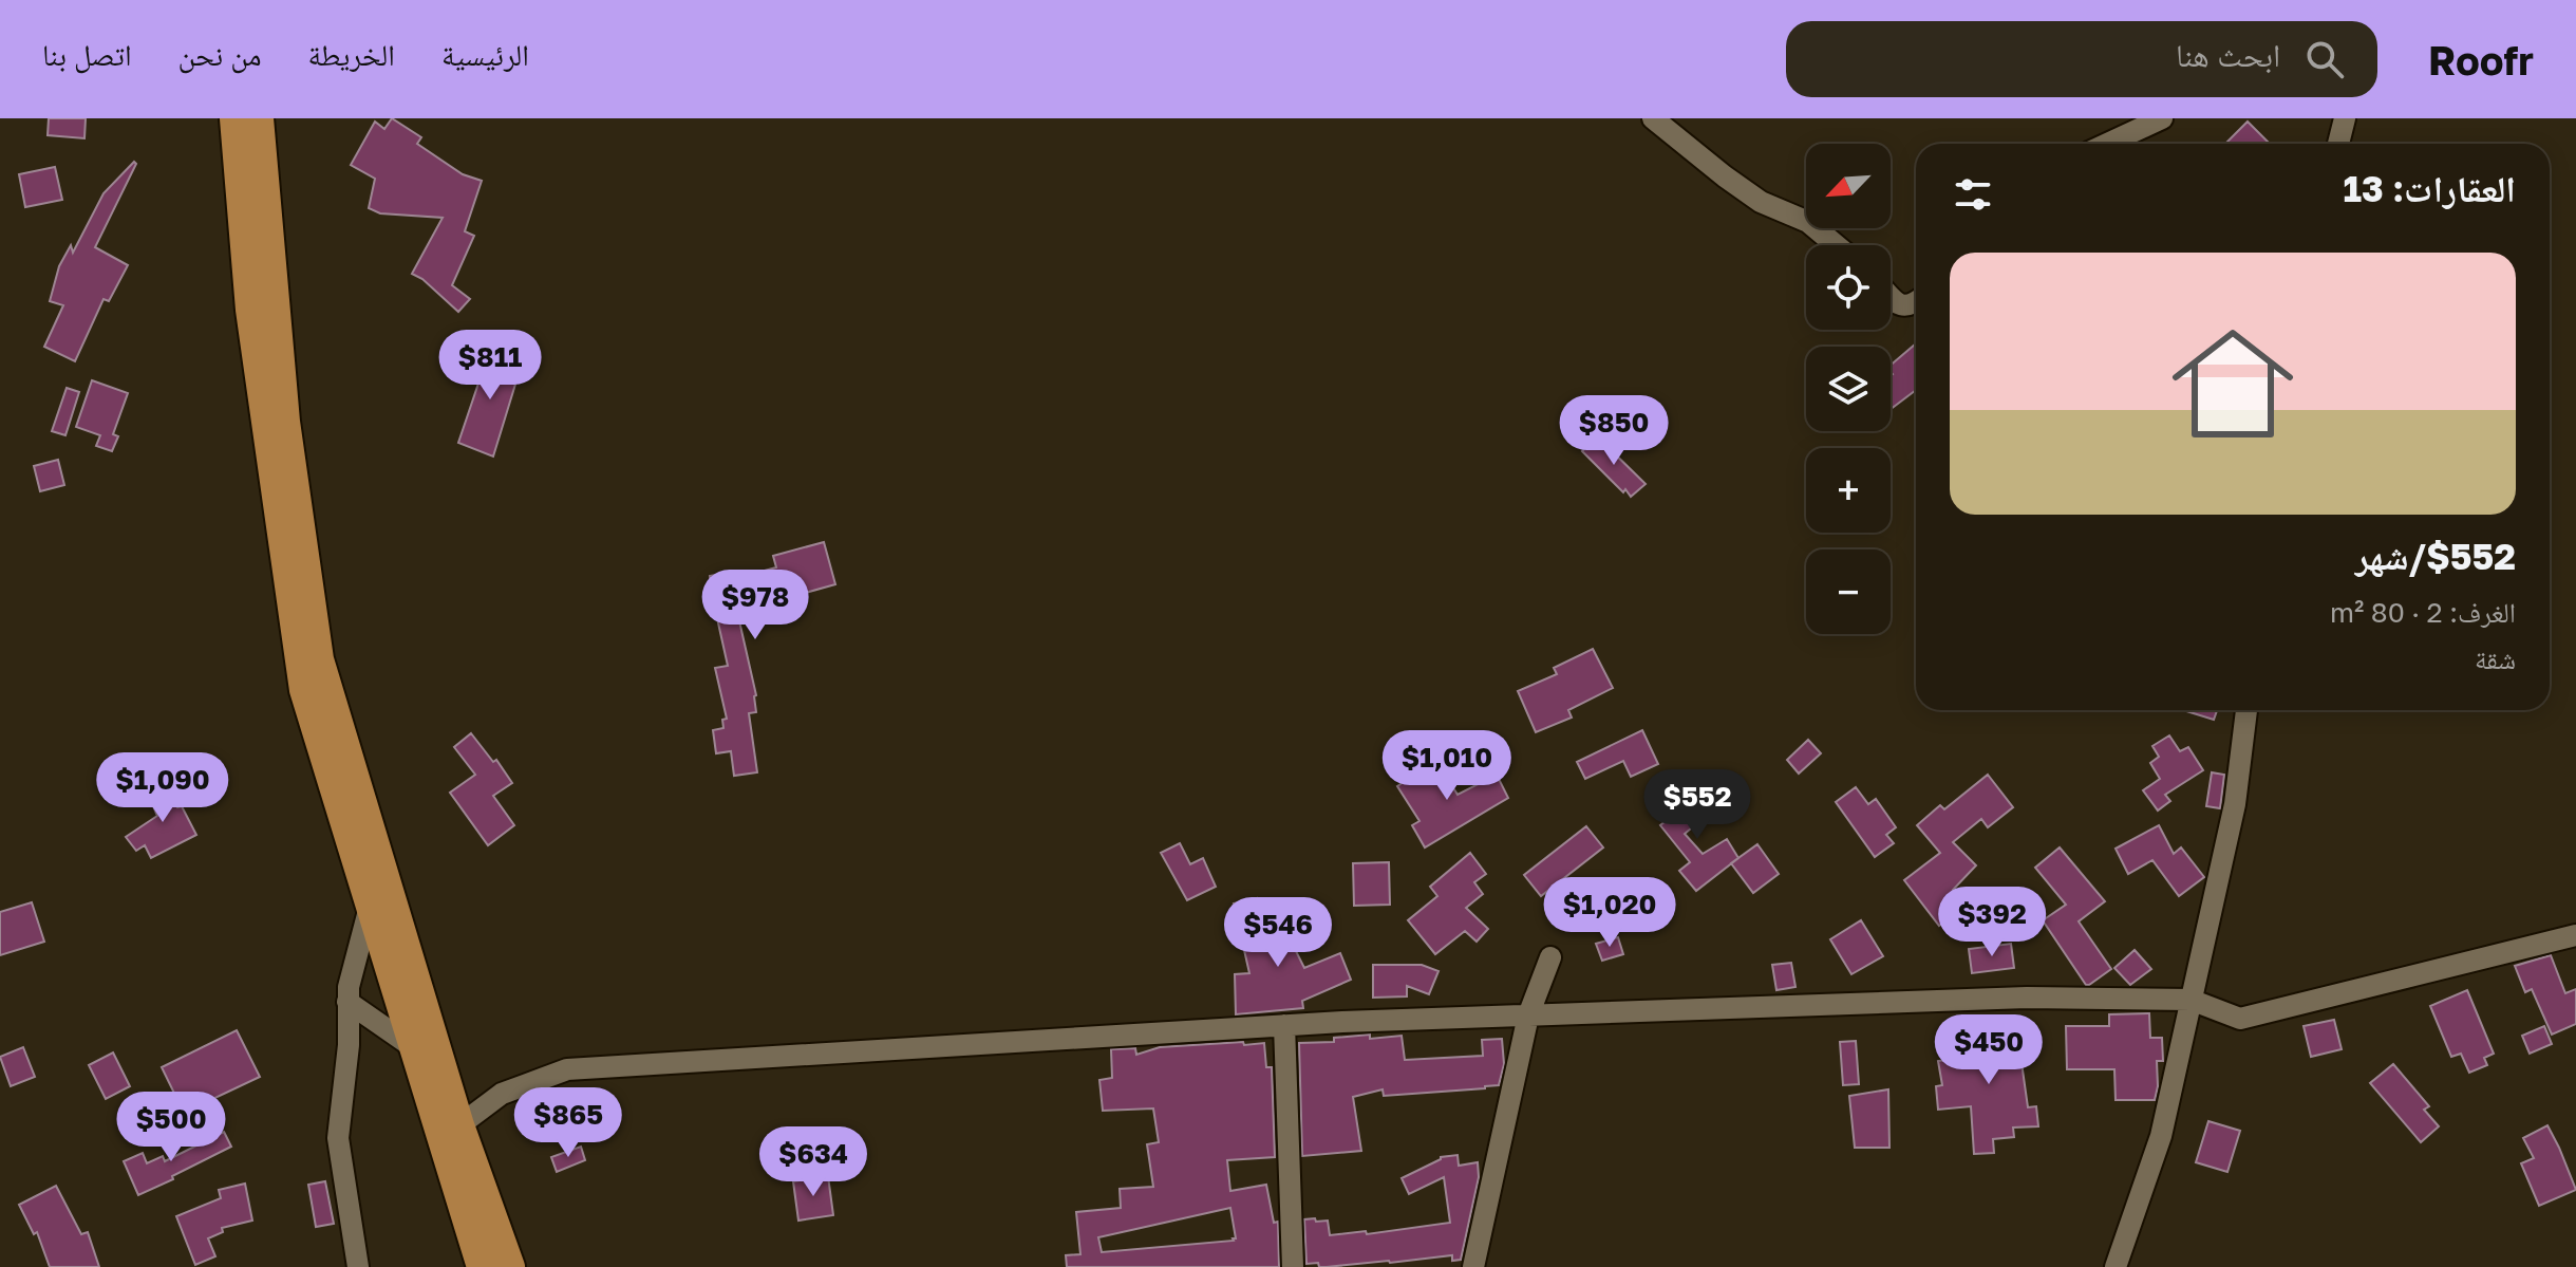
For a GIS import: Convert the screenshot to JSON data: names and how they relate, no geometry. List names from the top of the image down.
{
  "north": "bottom left",
  "page": {
    "header": "Roofr",
    "search": "ابحث هنا",
    "nav": [
      "الرئيسية",
      "الخريطة",
      "من نحن",
      "اتصل بنا"
    ],
    "map_buttons": ["+", "−"],
    "heading": "العقارات: 13",
    "list": [
      {
        "name": "$552/شهر",
        "note": "الغرف: 2 · 80 m² · شقة"
      }
    ],
    "price": [
      "$811",
      "$850",
      "$978",
      "$1,010",
      "$1,090",
      "$552",
      "$1,020",
      "$392",
      "$546",
      "$450",
      "$865",
      "$500",
      "$634"
    ]
  }
}
